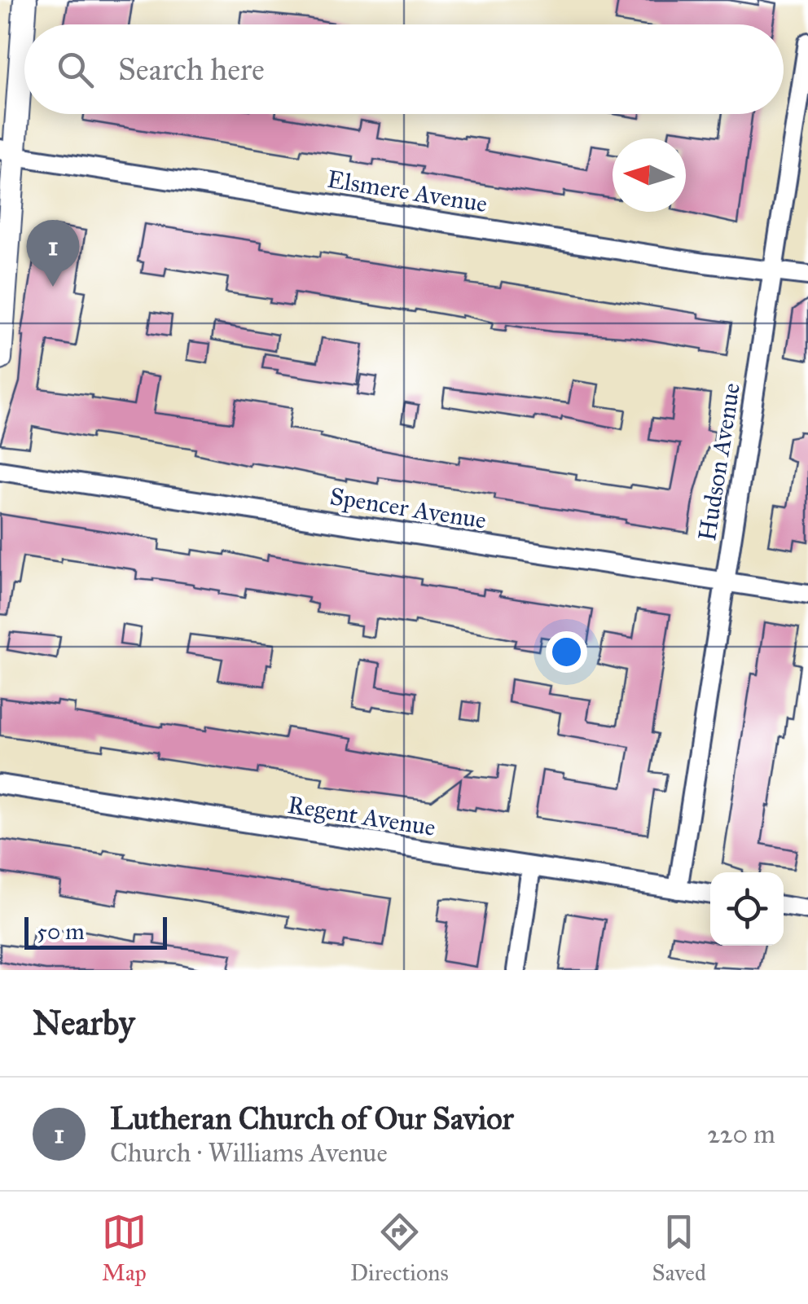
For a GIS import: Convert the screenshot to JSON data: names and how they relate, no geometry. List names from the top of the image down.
{
  "streets": {
    "street": [
      "Elsmere Avenue",
      "Hudson Avenue",
      "Spencer Avenue",
      "Regent Avenue"
    ]
  },
  "crossings": [
    ["Elsmere Avenue", "Hudson Avenue"],
    ["Hudson Avenue", "Spencer Avenue"],
    ["Hudson Avenue", "Regent Avenue"]
  ],
  "scale_bar": "50 m",
  "north": "left",
  "page": {
    "search": "Search here",
    "pins": "1",
    "scale": "50 m",
    "heading": "Nearby",
    "list": [
      {
        "mark": "1",
        "name": "Lutheran Church of Our Savior",
        "note": "Church · Williams Avenue",
        "value": "220 m"
      }
    ],
    "nav": ["Map", "Directions", "Saved"]
  }
}
